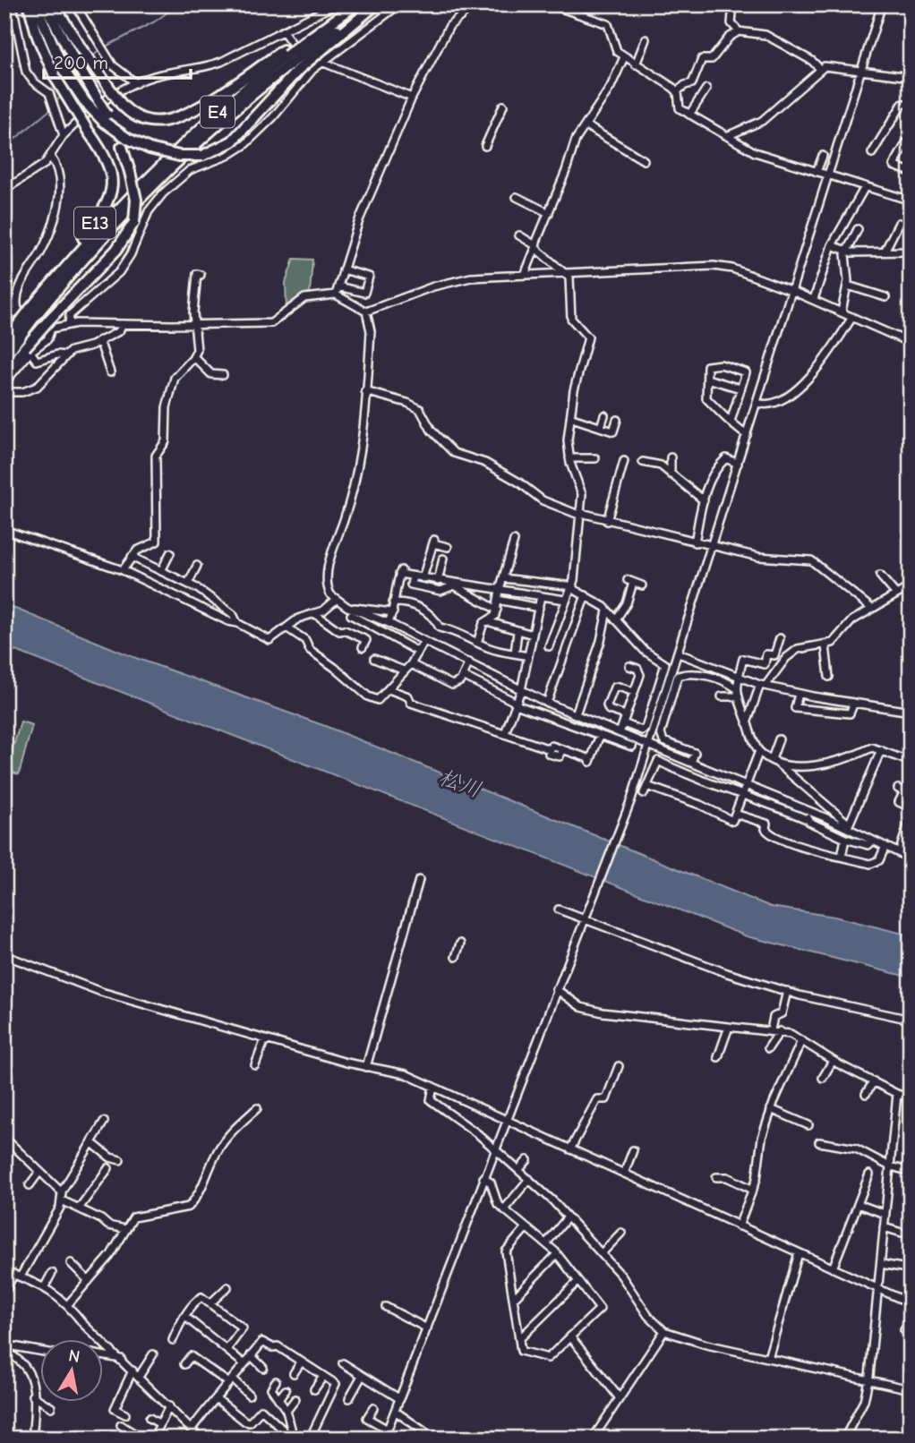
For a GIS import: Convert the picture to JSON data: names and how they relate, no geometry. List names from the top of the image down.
{
  "streets": {
    "highway": ["E4", "E13"]
  },
  "crossings": [
    ["E4", "E13"]
  ],
  "water": ["松川"],
  "scale_bar": "200 m",
  "north": "top"
}
